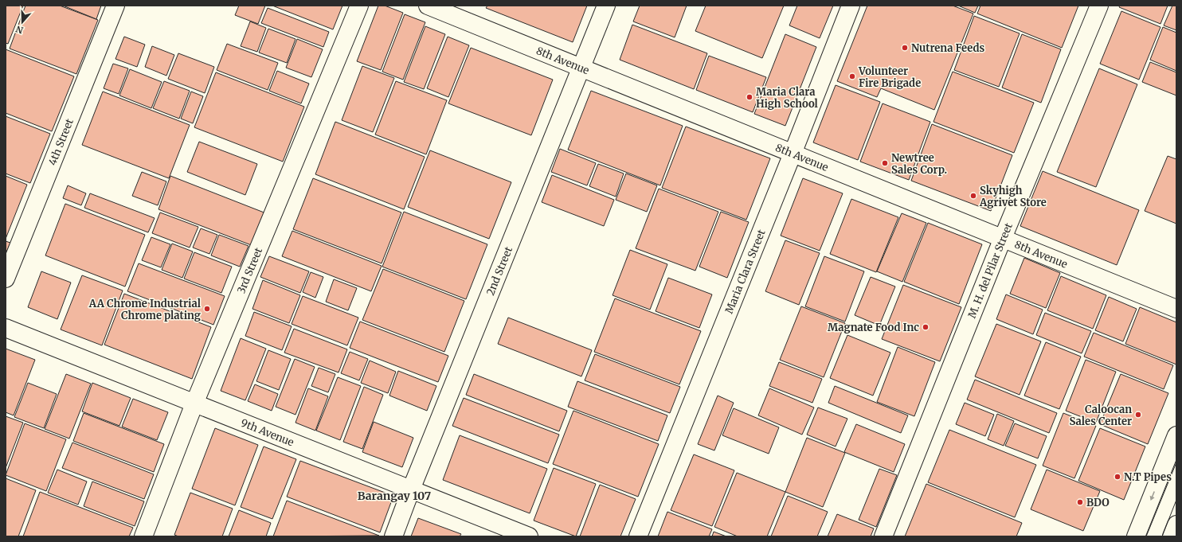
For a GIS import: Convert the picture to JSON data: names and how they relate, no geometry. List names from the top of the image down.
{
  "streets": {
    "street": [
      "8th Avenue",
      "4th Street",
      "3rd Street",
      "2nd Street",
      "M. H. del Pilar Street",
      "Maria Clara Street",
      "9th Avenue"
    ]
  },
  "crossings": [
    ["8th Avenue", "2nd Street"],
    ["8th Avenue", "M. H. del Pilar Street"],
    ["8th Avenue", "Maria Clara Street"],
    ["3rd Street", "9th Avenue"],
    ["2nd Street", "9th Avenue"]
  ],
  "districts": ["Barangay 107"],
  "places": [
    "Nutrena Feeds",
    "Volunteer Fire Brigade",
    "Maria Clara High School",
    "Newtree Sales Corp.",
    "Skyhigh Agrivet Store",
    "AA Chrome Industrial Chrome plating",
    "Magnate Food Inc",
    "Caloocan Sales Center",
    "N.T Pipes",
    "BDO"
  ],
  "north": "bottom"
}
